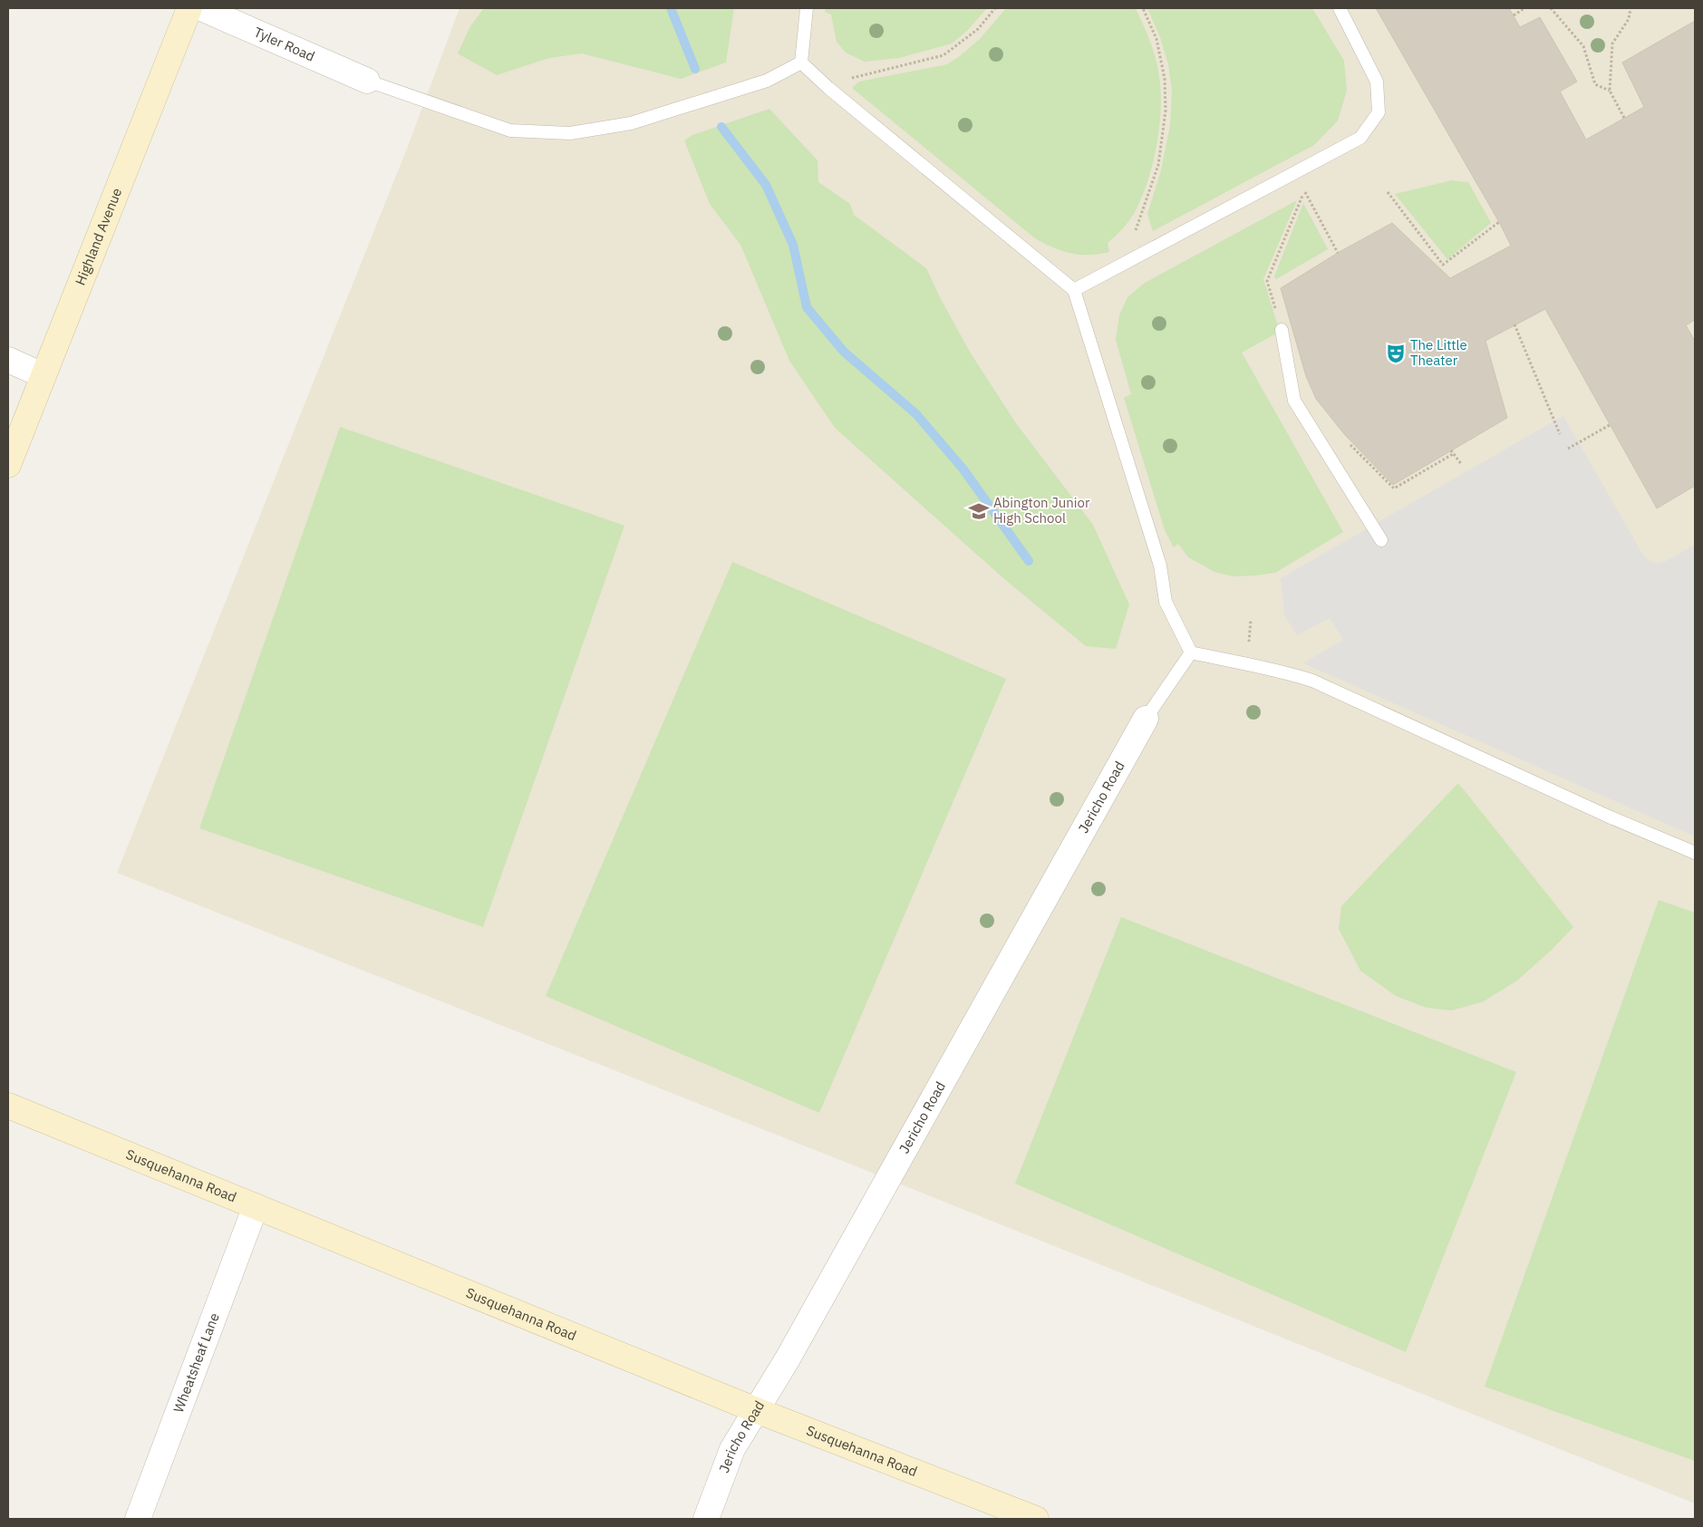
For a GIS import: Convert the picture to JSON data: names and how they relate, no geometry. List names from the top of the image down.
{
  "streets": {
    "main road": ["Highland Avenue", "Susquehanna Road"],
    "street": ["Tyler Road", "Jericho Road", "Wheatsheaf Lane"]
  },
  "crossings": [
    ["Jericho Road", "Susquehanna Road"],
    ["Susquehanna Road", "Wheatsheaf Lane"]
  ],
  "places": {
    "theatre": ["The Little Theater"],
    "school or university": ["Abington Junior High School"]
  }
}
